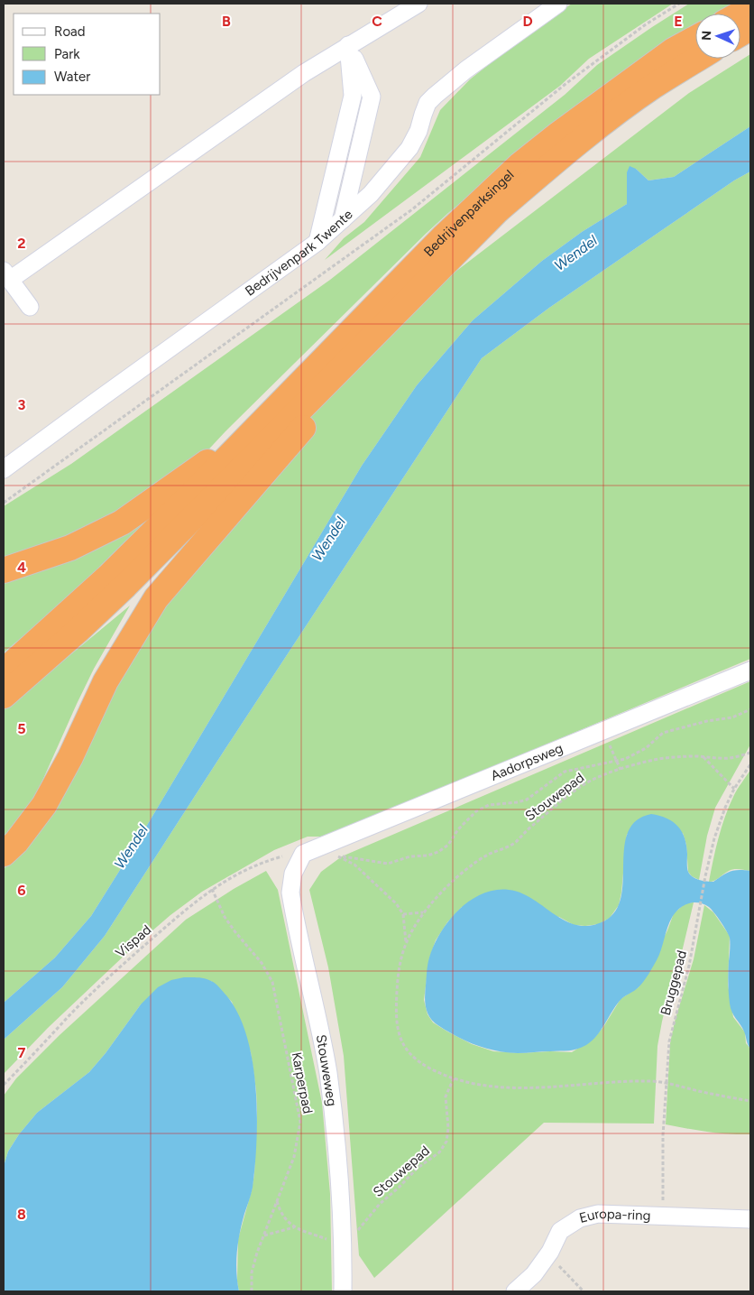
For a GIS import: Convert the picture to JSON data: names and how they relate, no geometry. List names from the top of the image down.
{
  "streets": {
    "highway": ["Bedrijvenparksingel"],
    "street": [
      "Bedrijvenpark Twente",
      "Aadorpsweg",
      "Stouweweg",
      "Europa-ring"
    ],
    "path": [
      "Stouwepad",
      "Vispad",
      "Bruggepad",
      "Karperpad"
    ]
  },
  "crossings": [
    ["Aadorpsweg", "Vispad"],
    ["Aadorpsweg", "Stouweweg"],
    ["Stouwepad", "Bruggepad"],
    ["Stouwepad", "Stouweweg"],
    ["Vispad", "Stouweweg"],
    ["Vispad", "Karperpad"],
    ["Bruggepad", "Europa-ring"]
  ],
  "water": ["Wendel"],
  "legend": ["Road", "Park", "Water"],
  "north": "left",
  "grid": {
    "columns": [
      "B",
      "C",
      "D",
      "E"
    ],
    "rows": [
      "2",
      "3",
      "4",
      "5",
      "6",
      "7",
      "8"
    ]
  }
}
